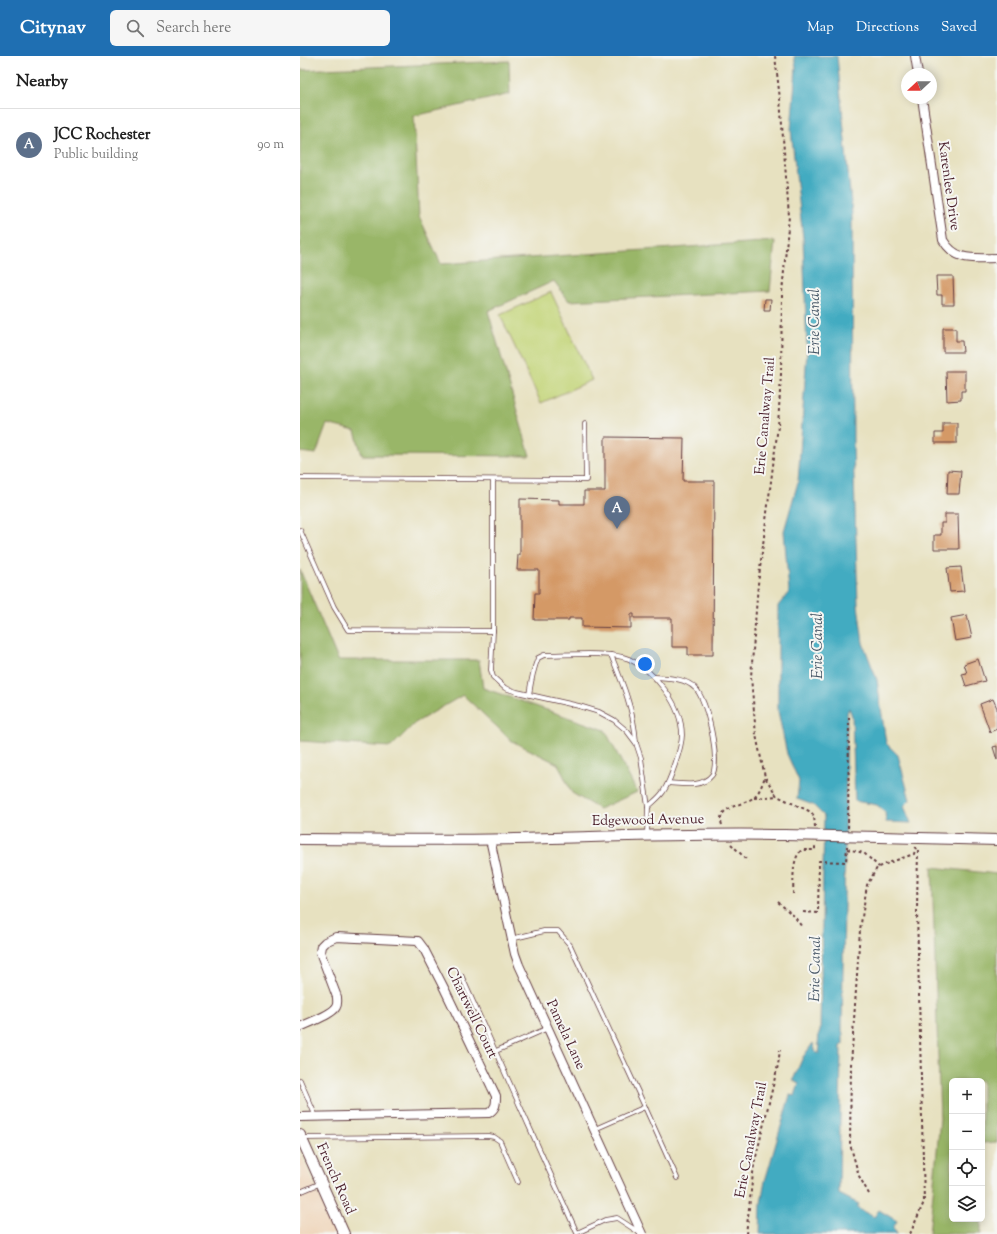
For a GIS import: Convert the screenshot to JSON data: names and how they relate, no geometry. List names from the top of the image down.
{
  "streets": {
    "street": [
      "Karenlee Drive",
      "Edgewood Avenue",
      "Chartwell Court",
      "Pamela Lane",
      "French Road"
    ],
    "path": ["Erie Canalway Trail"]
  },
  "crossings": [
    ["Edgewood Avenue", "Pamela Lane"]
  ],
  "water": ["Erie Canal"],
  "north": "left",
  "page": {
    "header": "Citynav",
    "search": "Search here",
    "nav": ["Map", "Directions", "Saved"],
    "heading": "Nearby",
    "list": [
      {
        "mark": "A",
        "name": "JCC Rochester",
        "note": "Public building",
        "value": "90 m"
      }
    ],
    "pins": "A",
    "map_buttons": ["+", "−"]
  }
}
